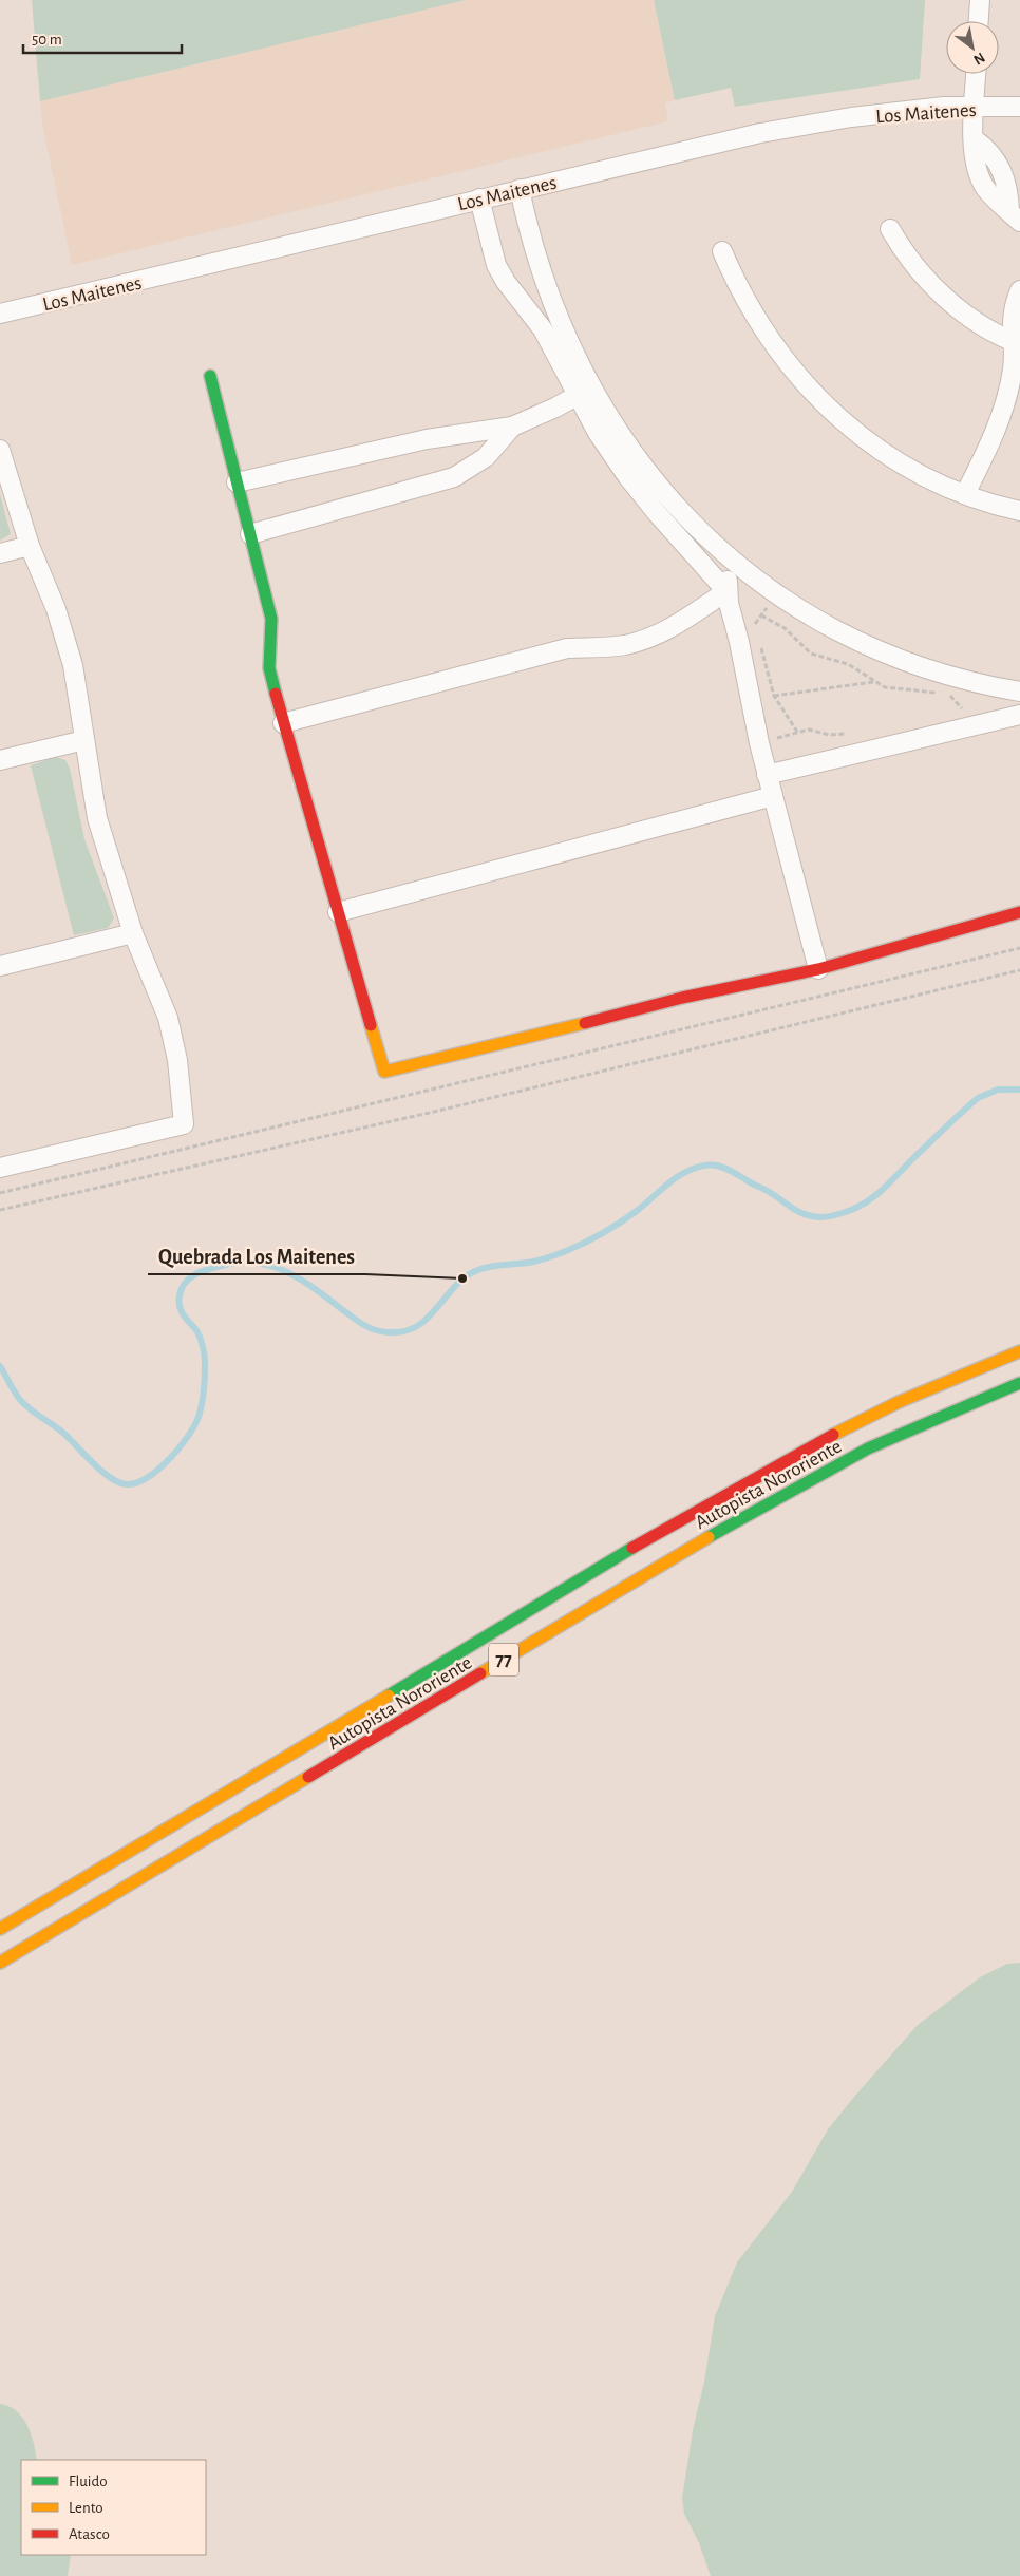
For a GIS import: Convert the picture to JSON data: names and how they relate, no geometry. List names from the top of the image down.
{
  "streets": {
    "main road": ["Autopista Nororiente", "77"],
    "street": ["Los Maitenes"]
  },
  "places": ["Quebrada Los Maitenes"],
  "legend": ["Fluido", "Lento", "Atasco"],
  "scale_bar": "50 m",
  "north": "bottom right"
}
